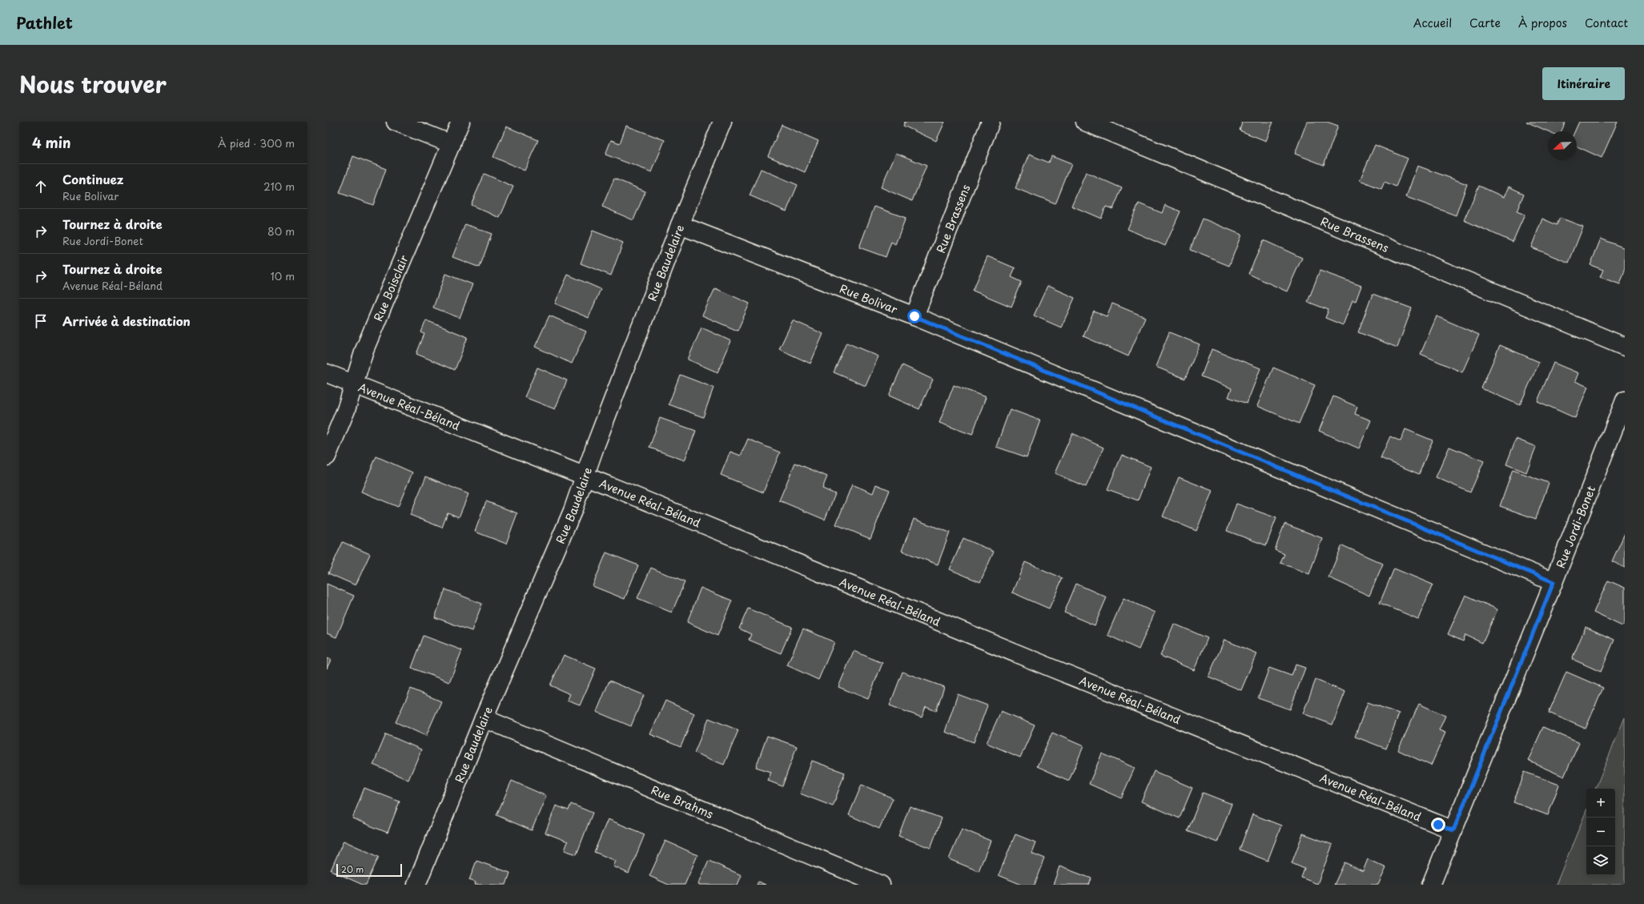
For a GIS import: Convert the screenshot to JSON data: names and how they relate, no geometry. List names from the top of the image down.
{
  "streets": {
    "street": [
      "Rue Brassens",
      "Rue Baudelaire",
      "Rue Boisclair",
      "Rue Bolivar",
      "Avenue Réal-Béland",
      "Rue Jordi-Bonet",
      "Rue Brahms"
    ]
  },
  "crossings": [
    ["Rue Brassens", "Rue Bolivar"],
    ["Rue Baudelaire", "Rue Bolivar"],
    ["Rue Baudelaire", "Avenue Réal-Béland"],
    ["Rue Baudelaire", "Rue Brahms"],
    ["Rue Boisclair", "Avenue Réal-Béland"],
    ["Rue Bolivar", "Rue Jordi-Bonet"],
    ["Avenue Réal-Béland", "Rue Jordi-Bonet"]
  ],
  "scale_bar": "20 m",
  "north": "bottom left",
  "page": {
    "header": "Pathlet",
    "nav": [
      "Accueil",
      "Carte",
      "À propos",
      "Contact"
    ],
    "title": "Nous trouver",
    "buttons": "Itinéraire",
    "heading": ["4 min", "À pied · 300 m"],
    "list": [
      ["Continuez", "Rue Bolivar", "210 m"],
      ["Tournez à droite", "Rue Jordi-Bonet", "80 m"],
      ["Tournez à droite", "Avenue Réal-Béland", "10 m"],
      "Arrivée à destination"
    ],
    "map_buttons": ["+", "−"],
    "scale": "20 m"
  }
}
